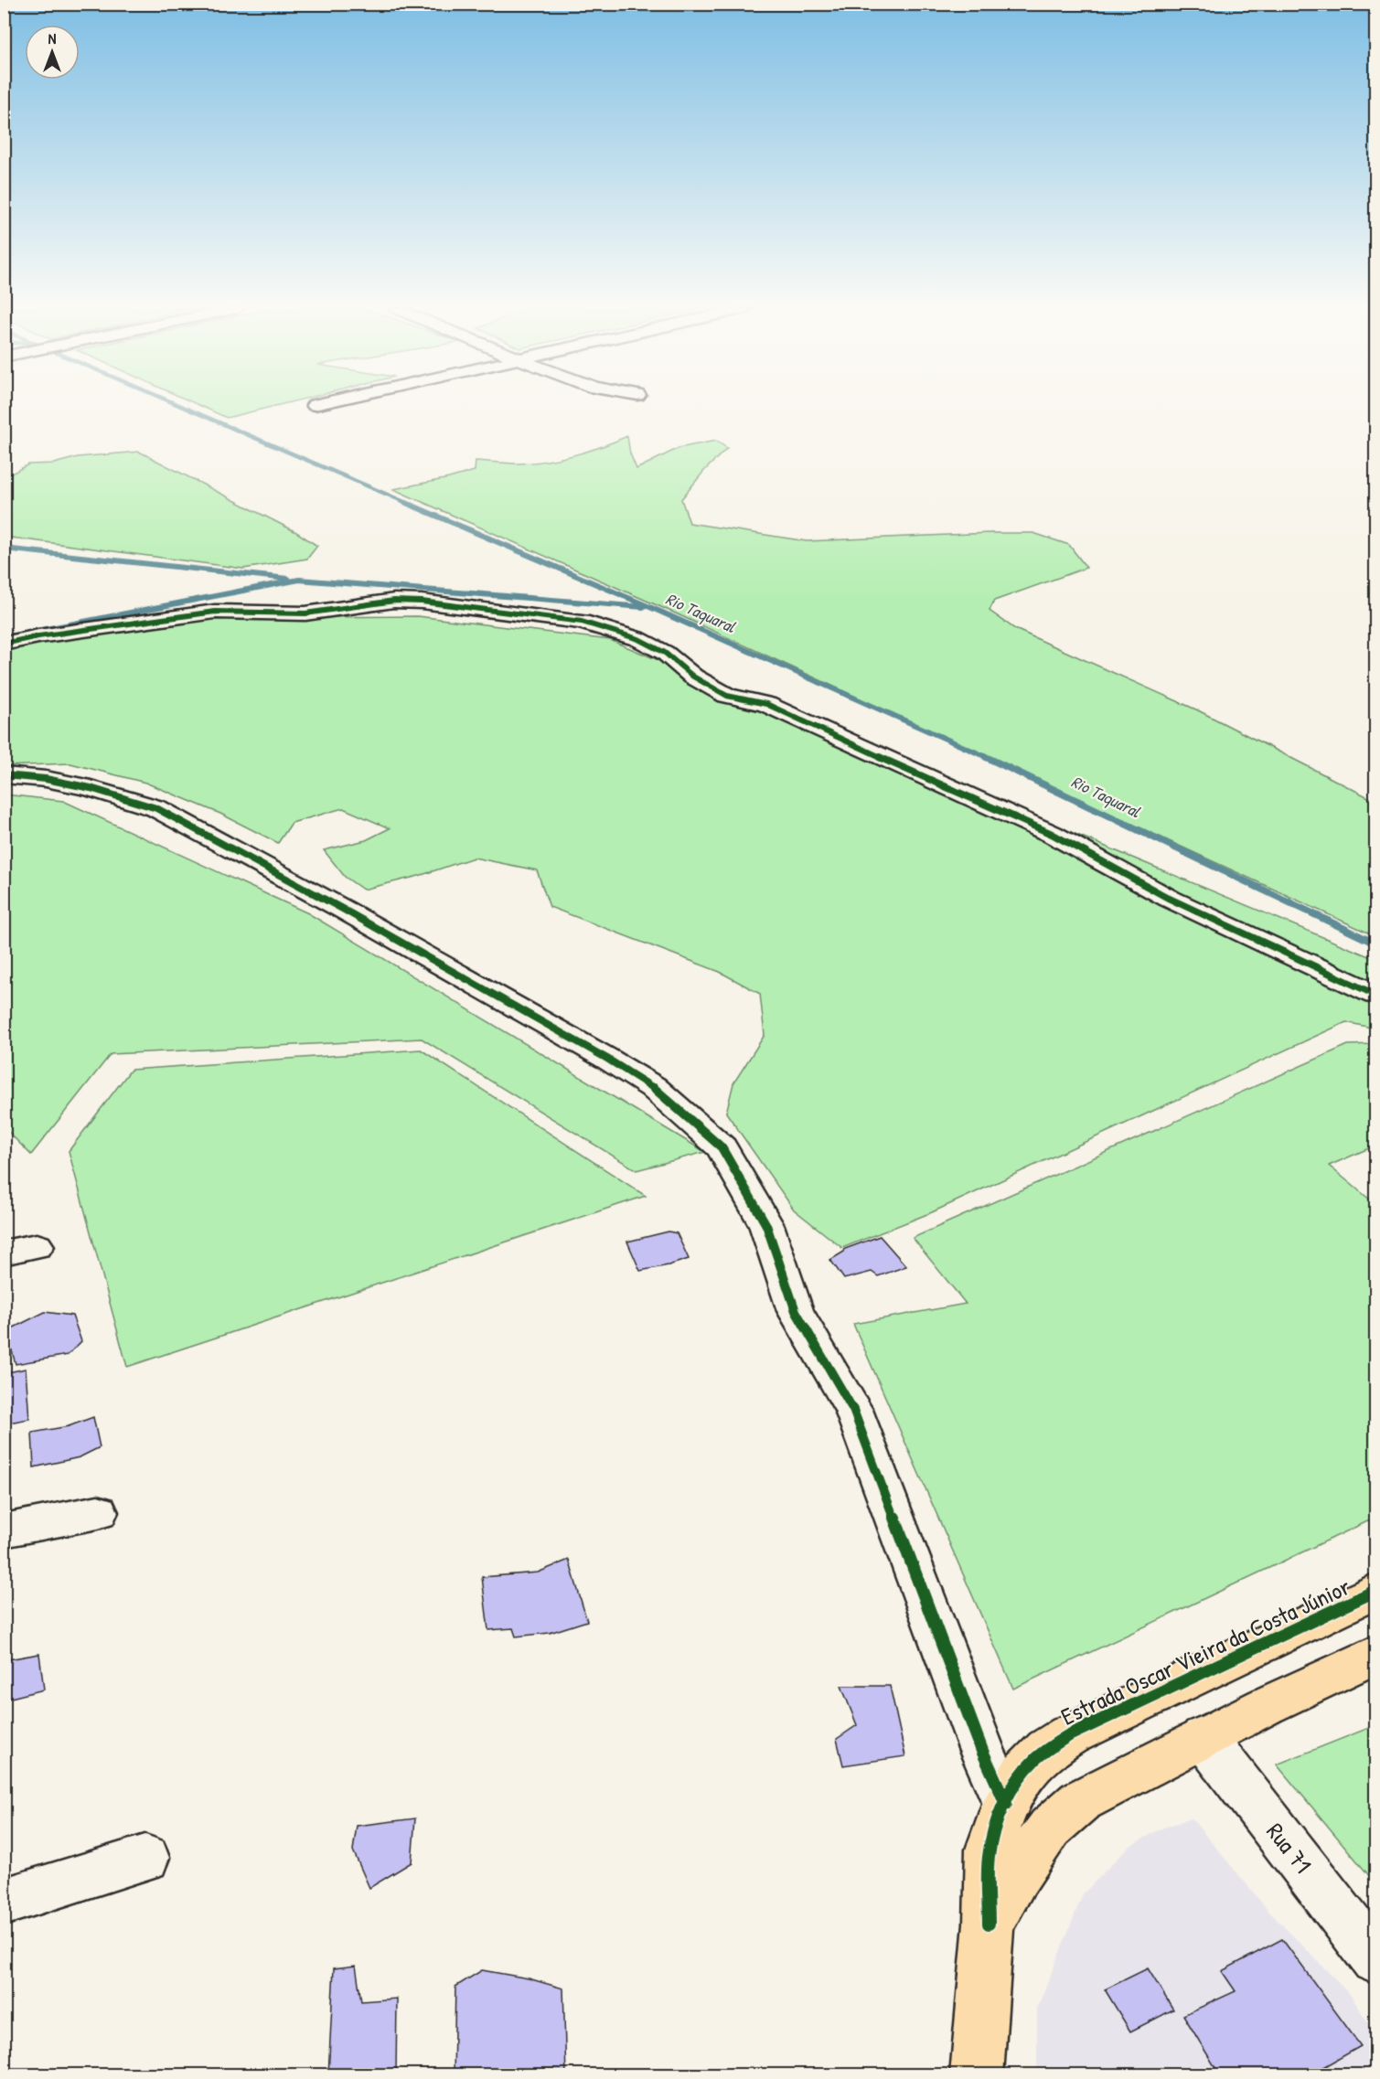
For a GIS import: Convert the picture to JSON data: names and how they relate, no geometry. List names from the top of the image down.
{
  "streets": {
    "main road": ["Estrada Oscar Vieira da Costa Júnior"],
    "street": ["Rua 71"]
  },
  "crossings": [
    ["Estrada Oscar Vieira da Costa Júnior", "Rua 71"]
  ],
  "water": ["Rio Taquaral"],
  "north": "top"
}
